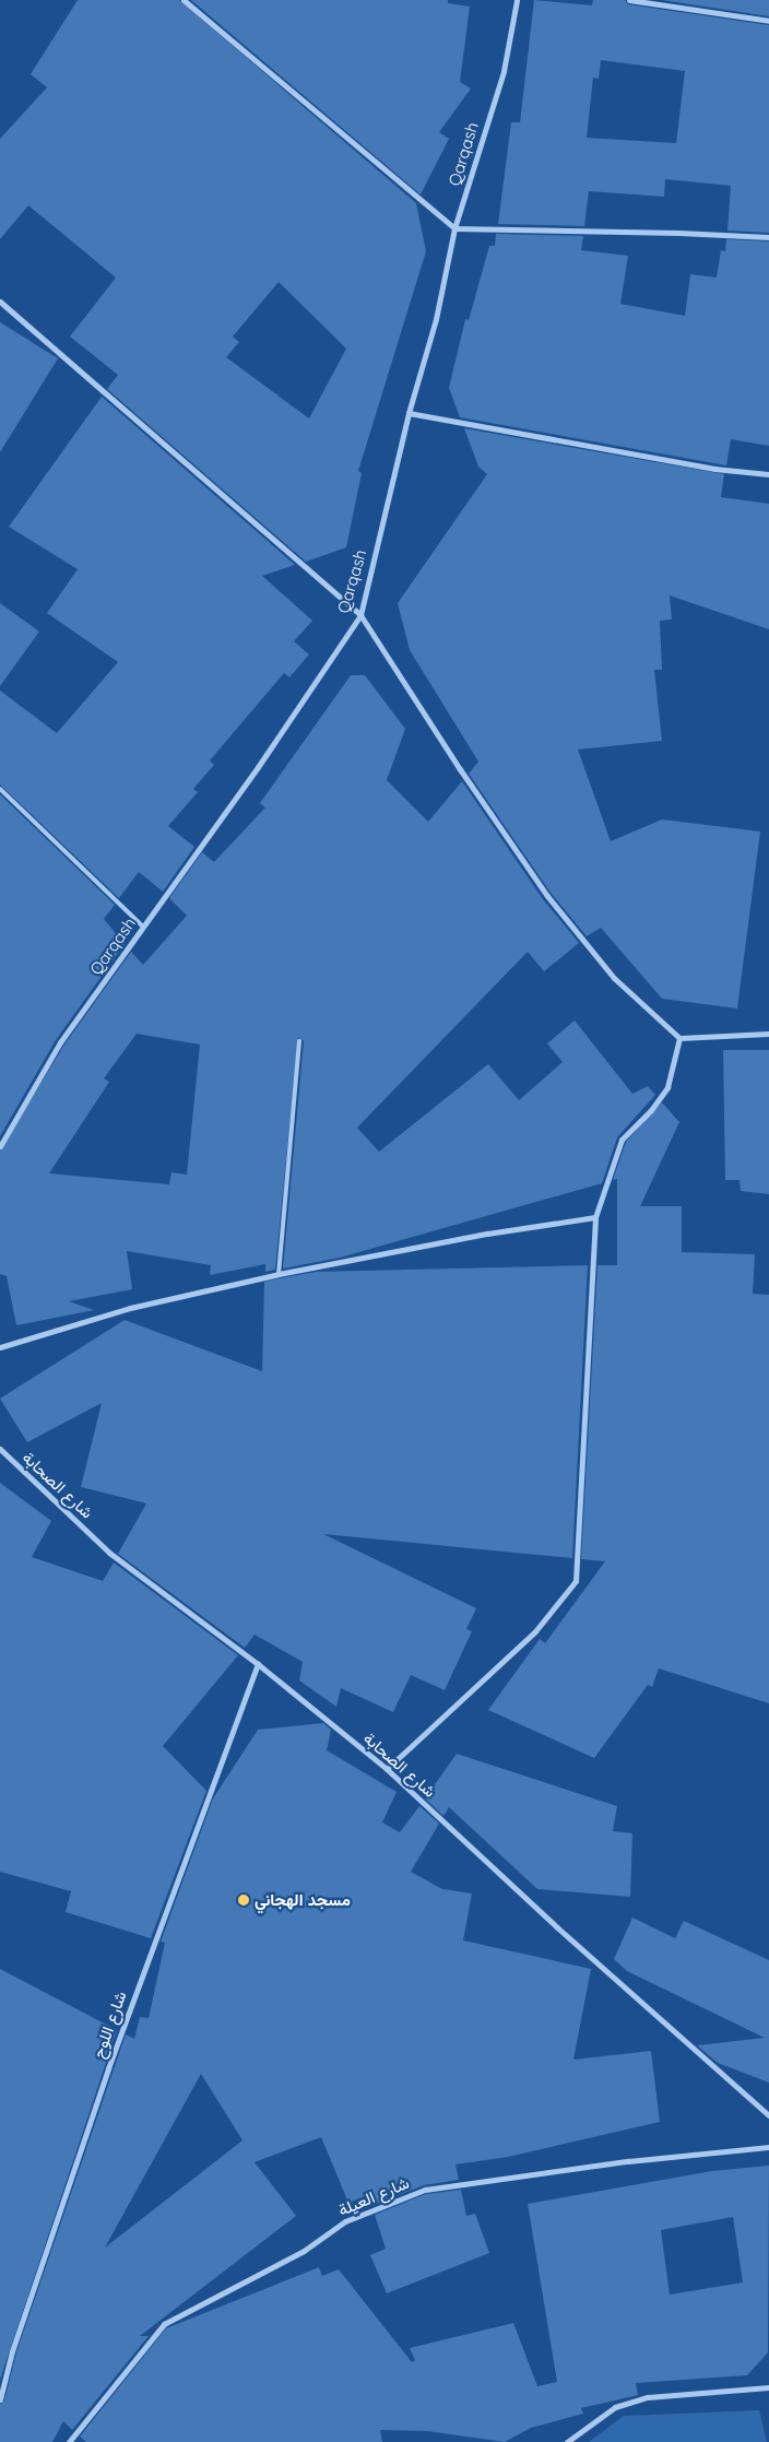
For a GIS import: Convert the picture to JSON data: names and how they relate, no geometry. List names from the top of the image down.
{
  "streets": {
    "street": [
      "Qarqash",
      "شارع الصحابة",
      "شارع اللوح",
      "شارع العيلة"
    ]
  },
  "crossings": [
    ["شارع الصحابة", "شارع اللوح"]
  ],
  "places": ["مسجد الهجاني"]
}
